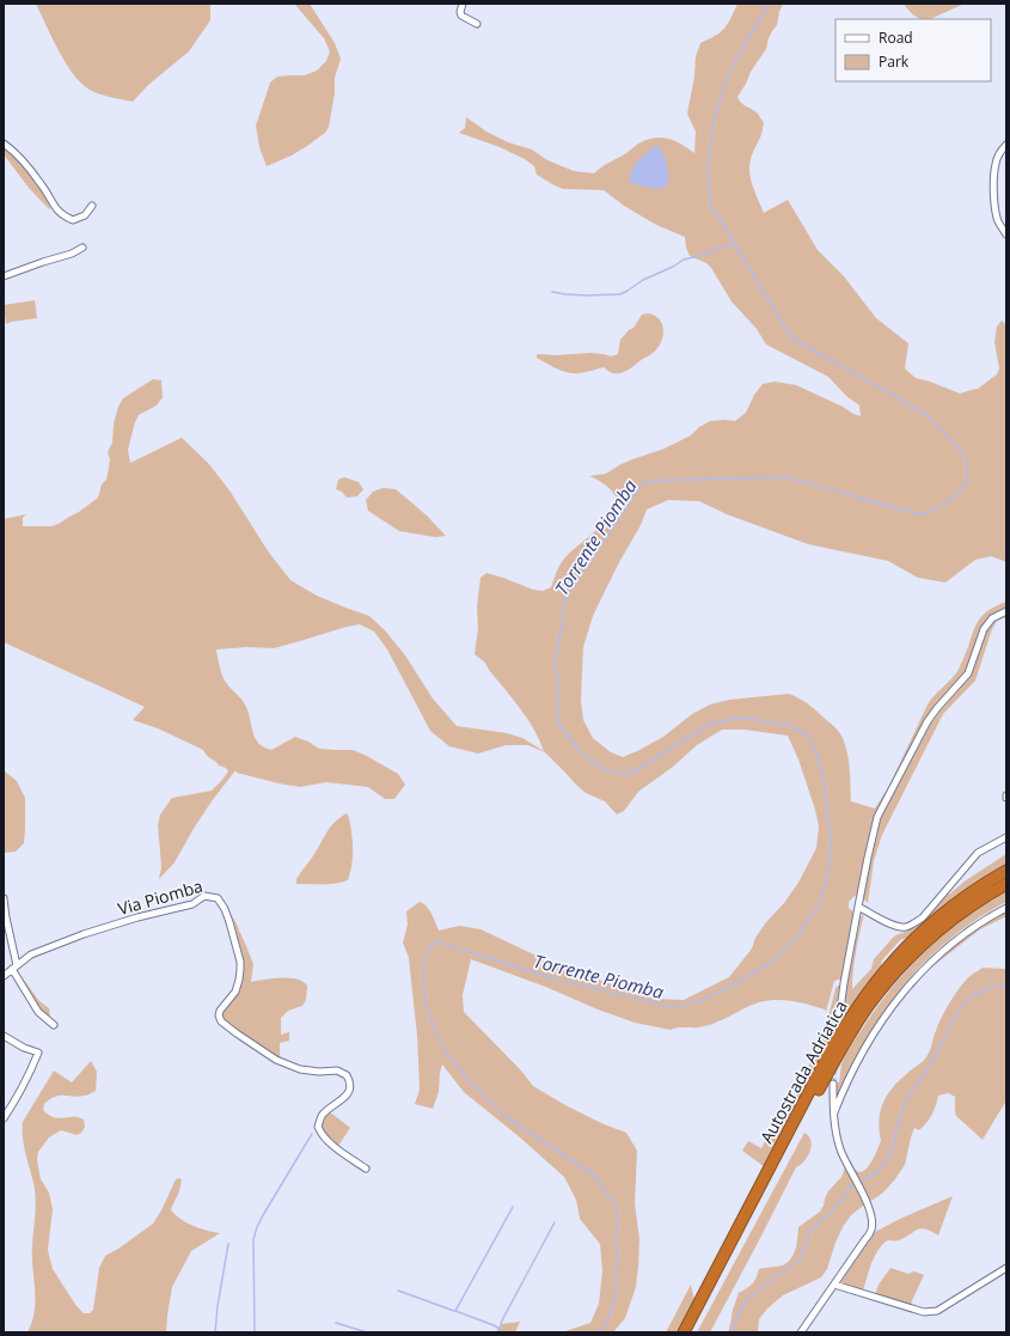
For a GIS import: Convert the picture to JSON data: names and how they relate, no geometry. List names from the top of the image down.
{
  "streets": {
    "highway": ["Autostrada Adriatica"],
    "street": ["Via Piomba"]
  },
  "water": ["Torrente Piomba"],
  "legend": ["Road", "Park"]
}
